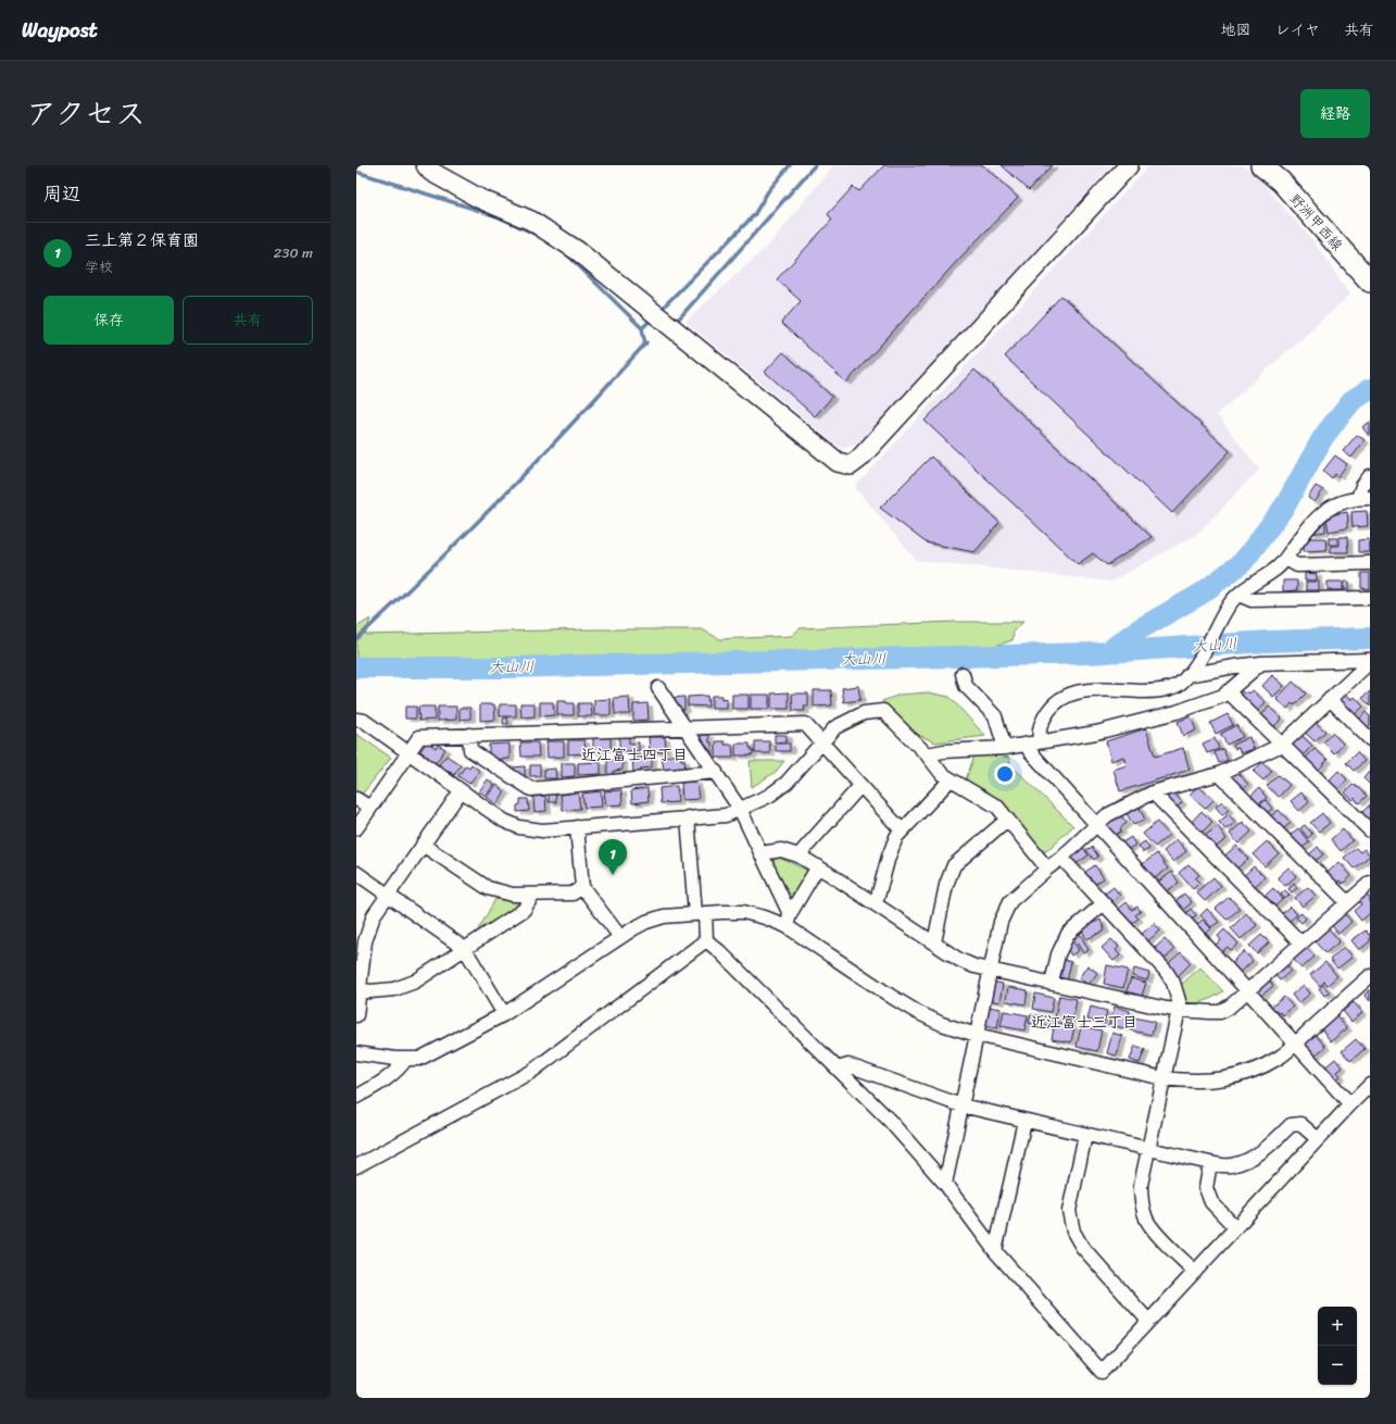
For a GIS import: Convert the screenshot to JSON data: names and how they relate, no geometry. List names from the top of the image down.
{
  "streets": {
    "main road": ["野洲甲西線"]
  },
  "districts": ["近江富士四丁目", "近江富士三丁目"],
  "water": ["大山川"],
  "page": {
    "header": "Waypost",
    "nav": ["地図", "レイヤ", "共有"],
    "title": "アクセス",
    "buttons": [
      "経路",
      ["保存", "共有"]
    ],
    "heading": "周辺",
    "list": [
      {
        "mark": "1",
        "name": "三上第２保育園",
        "note": "学校",
        "value": "230 m"
      }
    ],
    "pins": "1",
    "map_buttons": ["+", "−"]
  }
}
